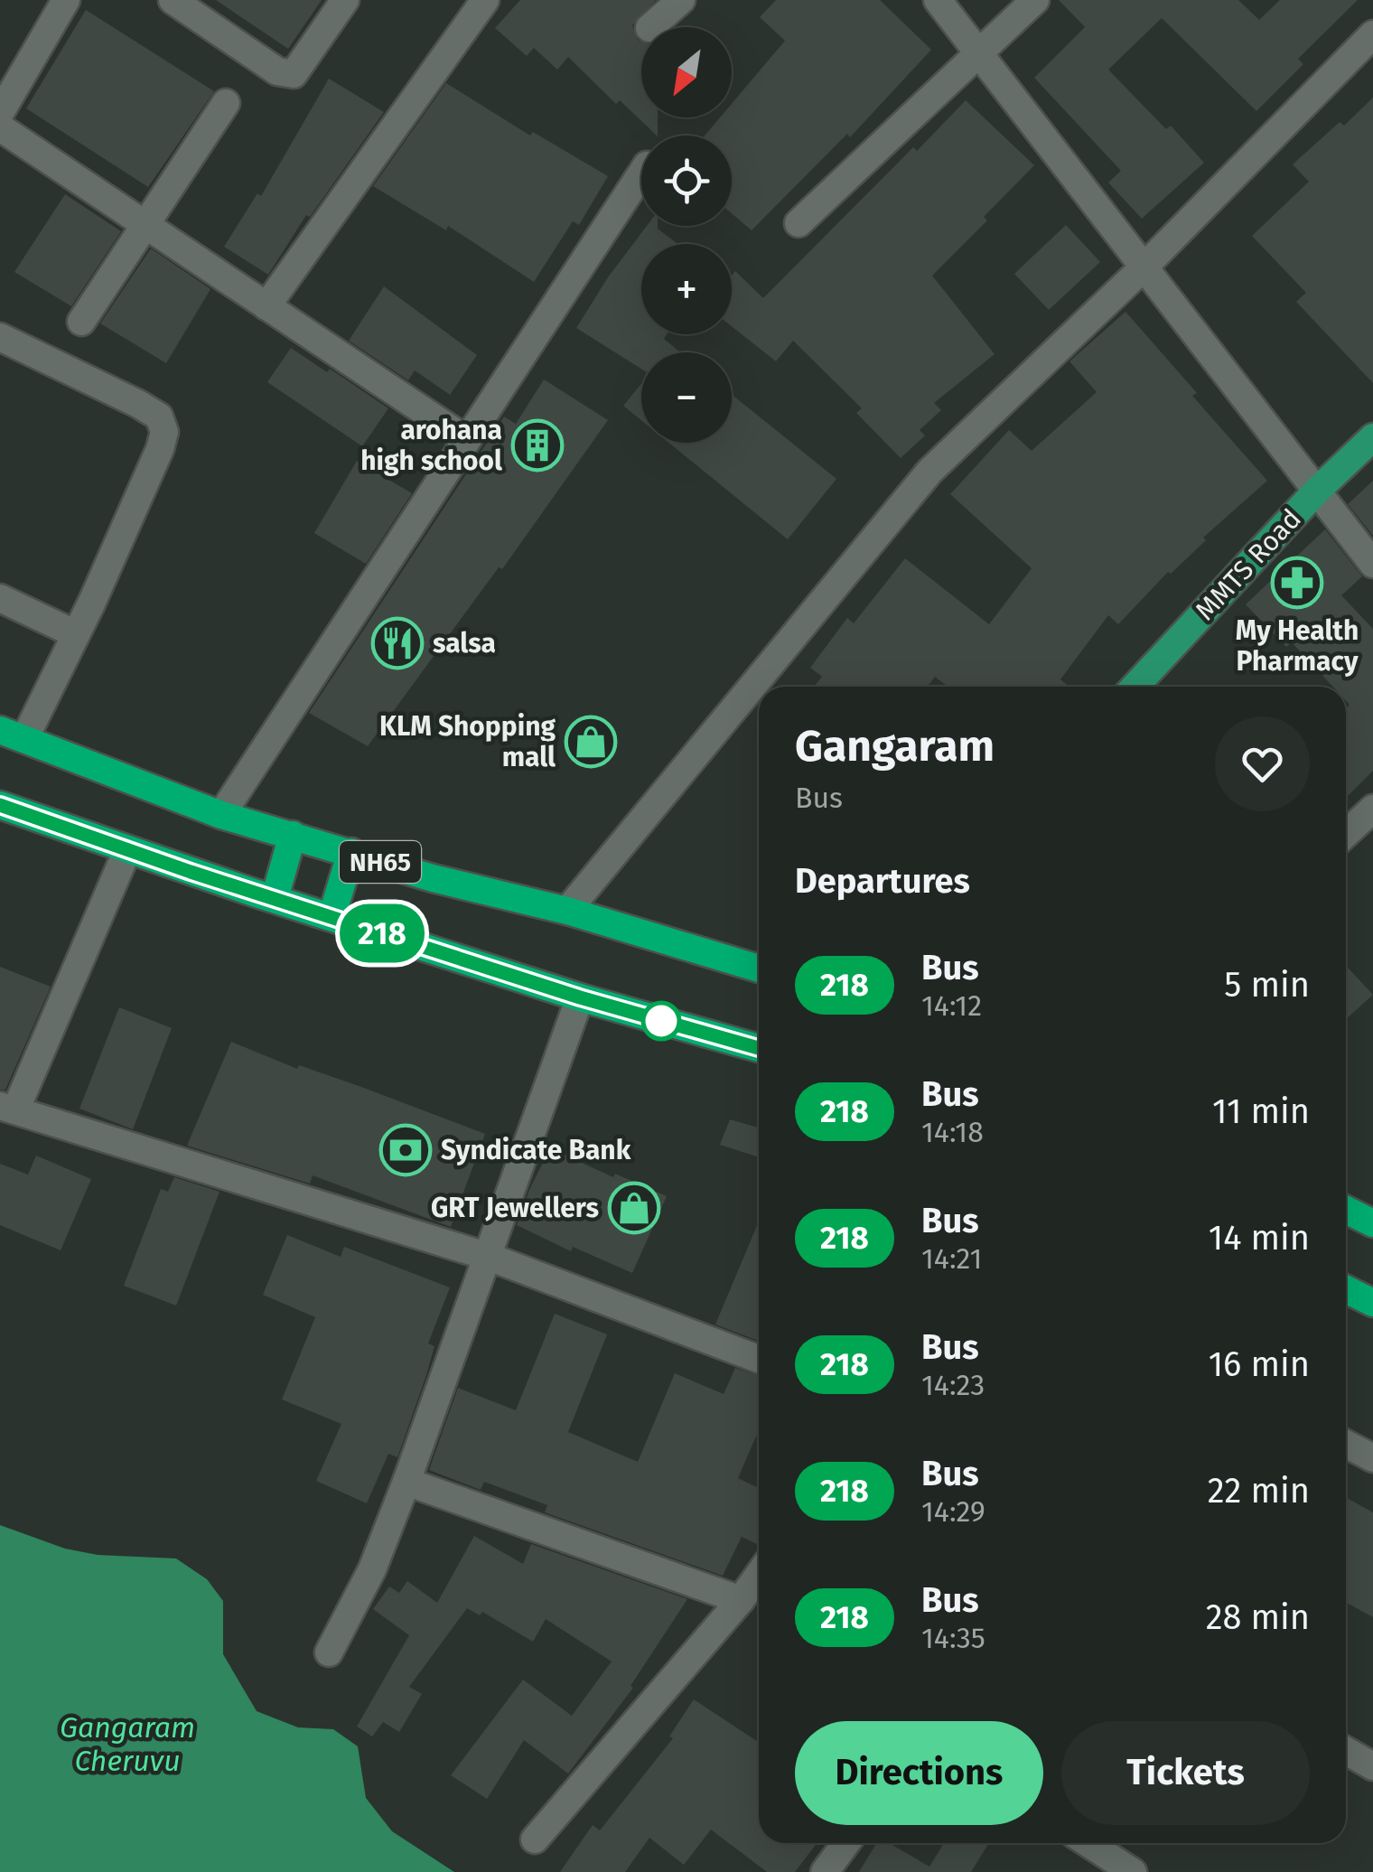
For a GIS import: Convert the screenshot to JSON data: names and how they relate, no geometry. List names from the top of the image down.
{
  "streets": {
    "highway": ["NH65"],
    "main road": ["MMTS Road"]
  },
  "water": ["Gangaram Cheruvu"],
  "places": {
    "building": ["arohana high school"],
    "pharmacy": ["My Health Pharmacy"],
    "restaurant": ["salsa"],
    "shop": ["KLM Shopping mall", "GRT Jewellers"],
    "bank": ["Syndicate Bank"]
  },
  "lines": ["bus line 218"],
  "north": "bottom left",
  "page": {
    "on_map": "218",
    "map_buttons": ["+", "−"],
    "heading": [
      ["Gangaram", "Bus"],
      "Departures"
    ],
    "list": [
      {
        "mark": "218",
        "name": "Bus",
        "note": "14:12",
        "value": "5 min"
      },
      {
        "mark": "218",
        "name": "Bus",
        "note": "14:18",
        "value": "11 min"
      },
      {
        "mark": "218",
        "name": "Bus",
        "note": "14:21",
        "value": "14 min"
      },
      {
        "mark": "218",
        "name": "Bus",
        "note": "14:23",
        "value": "16 min"
      },
      {
        "mark": "218",
        "name": "Bus",
        "note": "14:29",
        "value": "22 min"
      },
      {
        "mark": "218",
        "name": "Bus",
        "note": "14:35",
        "value": "28 min"
      }
    ],
    "buttons": ["Directions", "Tickets"]
  }
}
